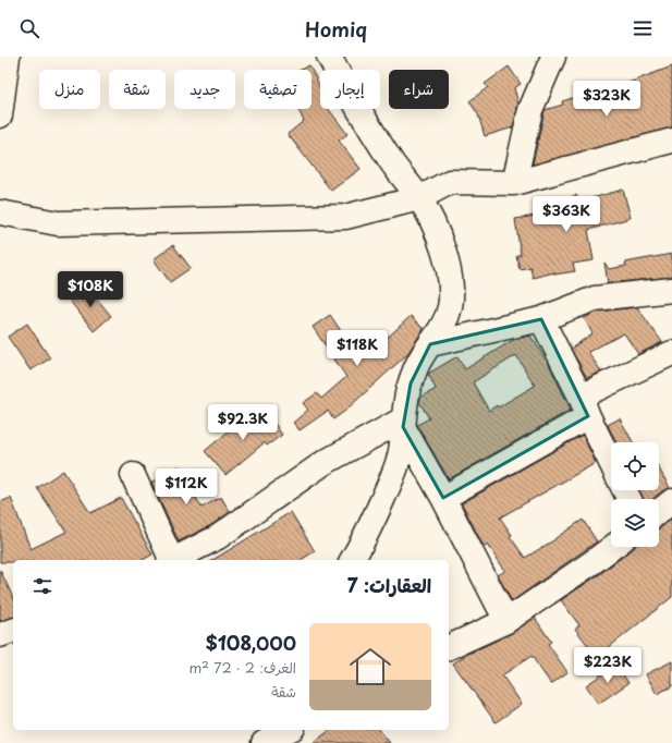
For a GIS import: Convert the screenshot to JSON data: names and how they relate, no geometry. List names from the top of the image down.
{
  "page": {
    "header": "Homiq",
    "chip": [
      "شراء",
      "إيجار",
      "تصفية",
      "جديد",
      "شقة",
      "منزل"
    ],
    "price": [
      "$323K",
      "$363K",
      "$108K",
      "$118K",
      "$92.3K",
      "$112K",
      "$223K"
    ],
    "heading": "العقارات: 7",
    "list": [
      {
        "name": "$108,000",
        "note": "الغرف: 2 · 72 m² · شقة"
      }
    ]
  }
}
